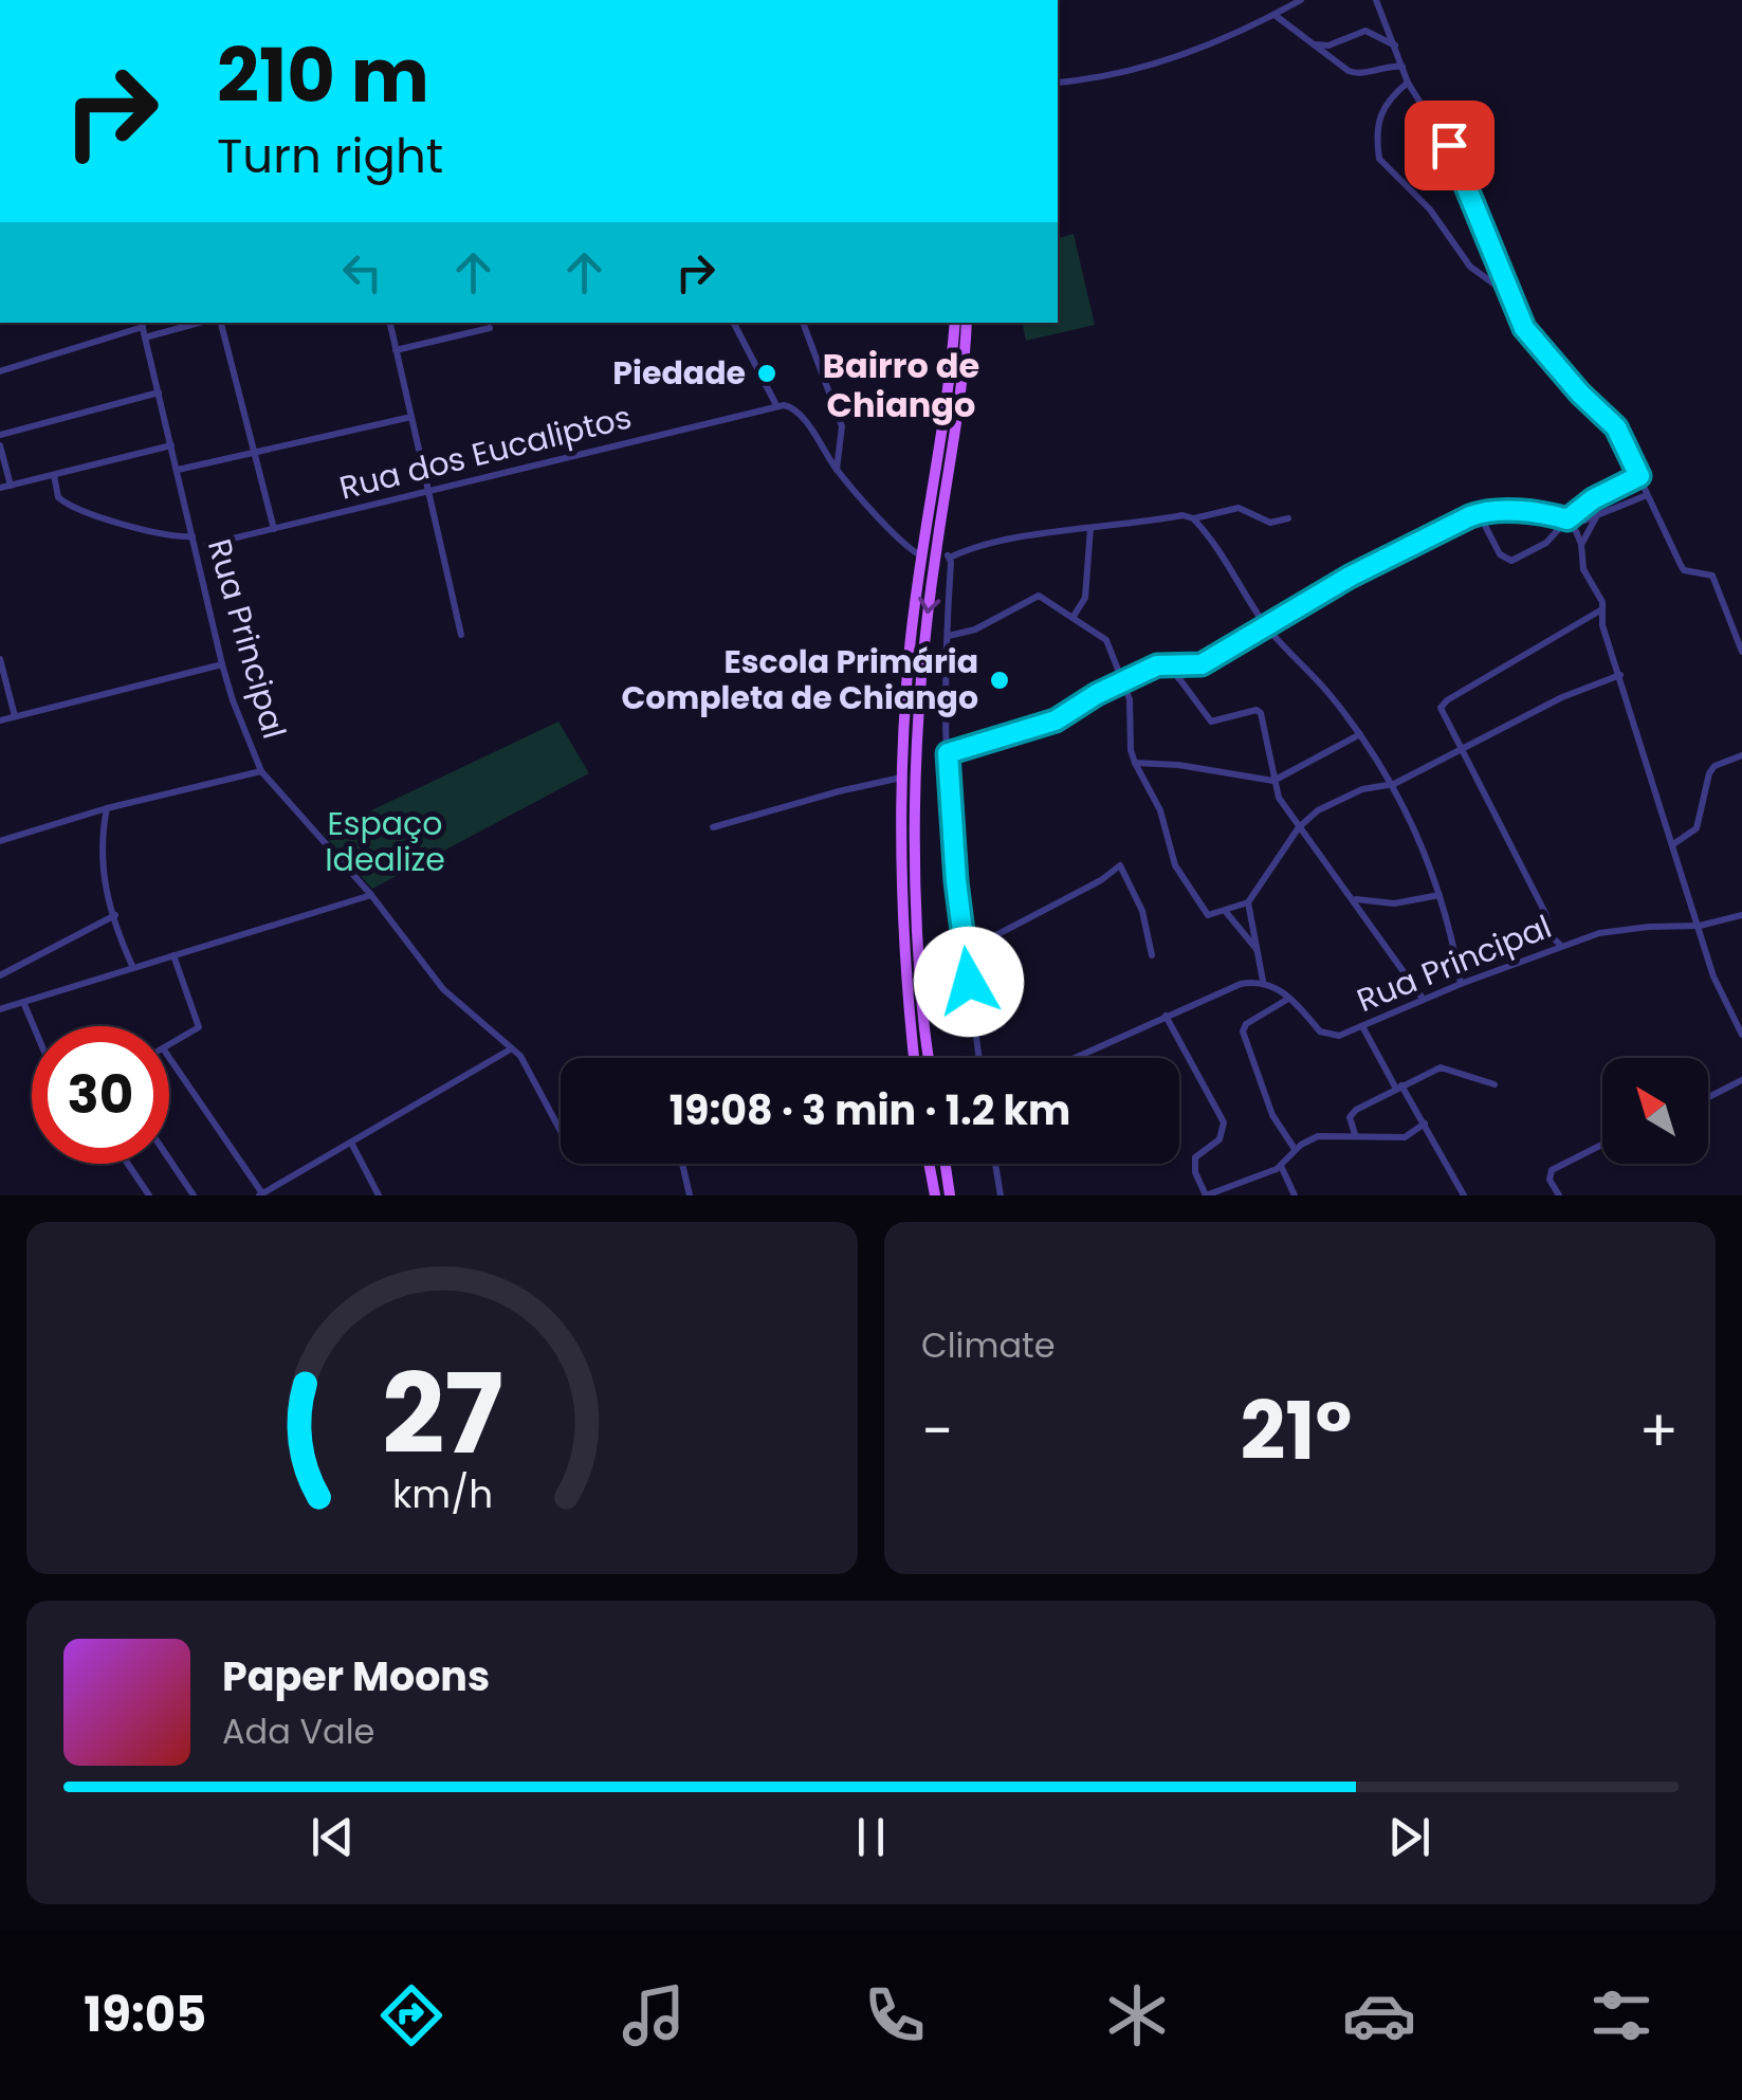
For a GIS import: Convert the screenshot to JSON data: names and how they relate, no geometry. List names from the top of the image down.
{
  "streets": {
    "street": ["Rua dos Eucaliptos", "Rua Principal"]
  },
  "districts": ["Bairro de Chiango"],
  "parks": ["Espaço Idealize"],
  "places": ["Piedade", "Escola Primária Completa de Chiango"],
  "north": "top left",
  "page": {
    "turn": ["210 m", "Turn right"],
    "limit": "30",
    "trip": "19:08 · 3 min · 1.2 km",
    "tile": "Climate",
    "heat": ["−", "21°", "+"],
    "song": ["Paper Moons", "Ada Vale"],
    "tabs": "19:05",
    "gauge": ["27", "km/h"]
  }
}
